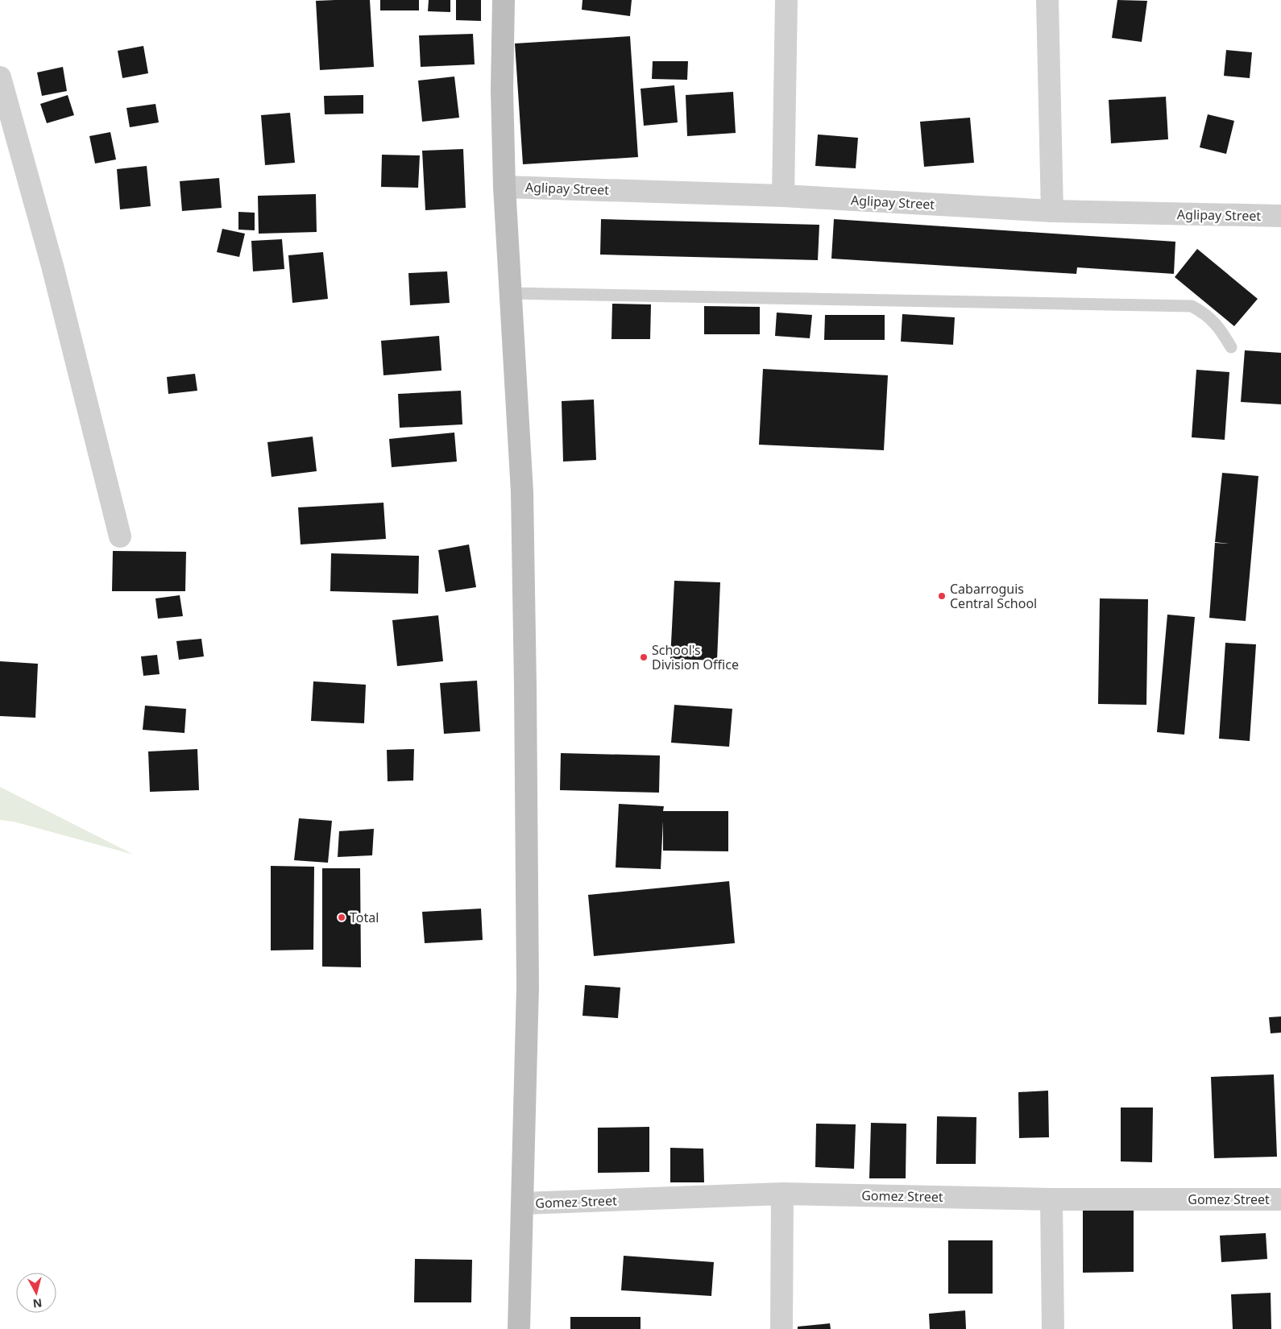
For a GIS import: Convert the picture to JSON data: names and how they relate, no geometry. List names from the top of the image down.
{
  "streets": {
    "street": ["Aglipay Street", "Gomez Street"]
  },
  "places": ["Cabarroguis Central School", "School's Division Office", "Total"],
  "north": "bottom"
}
